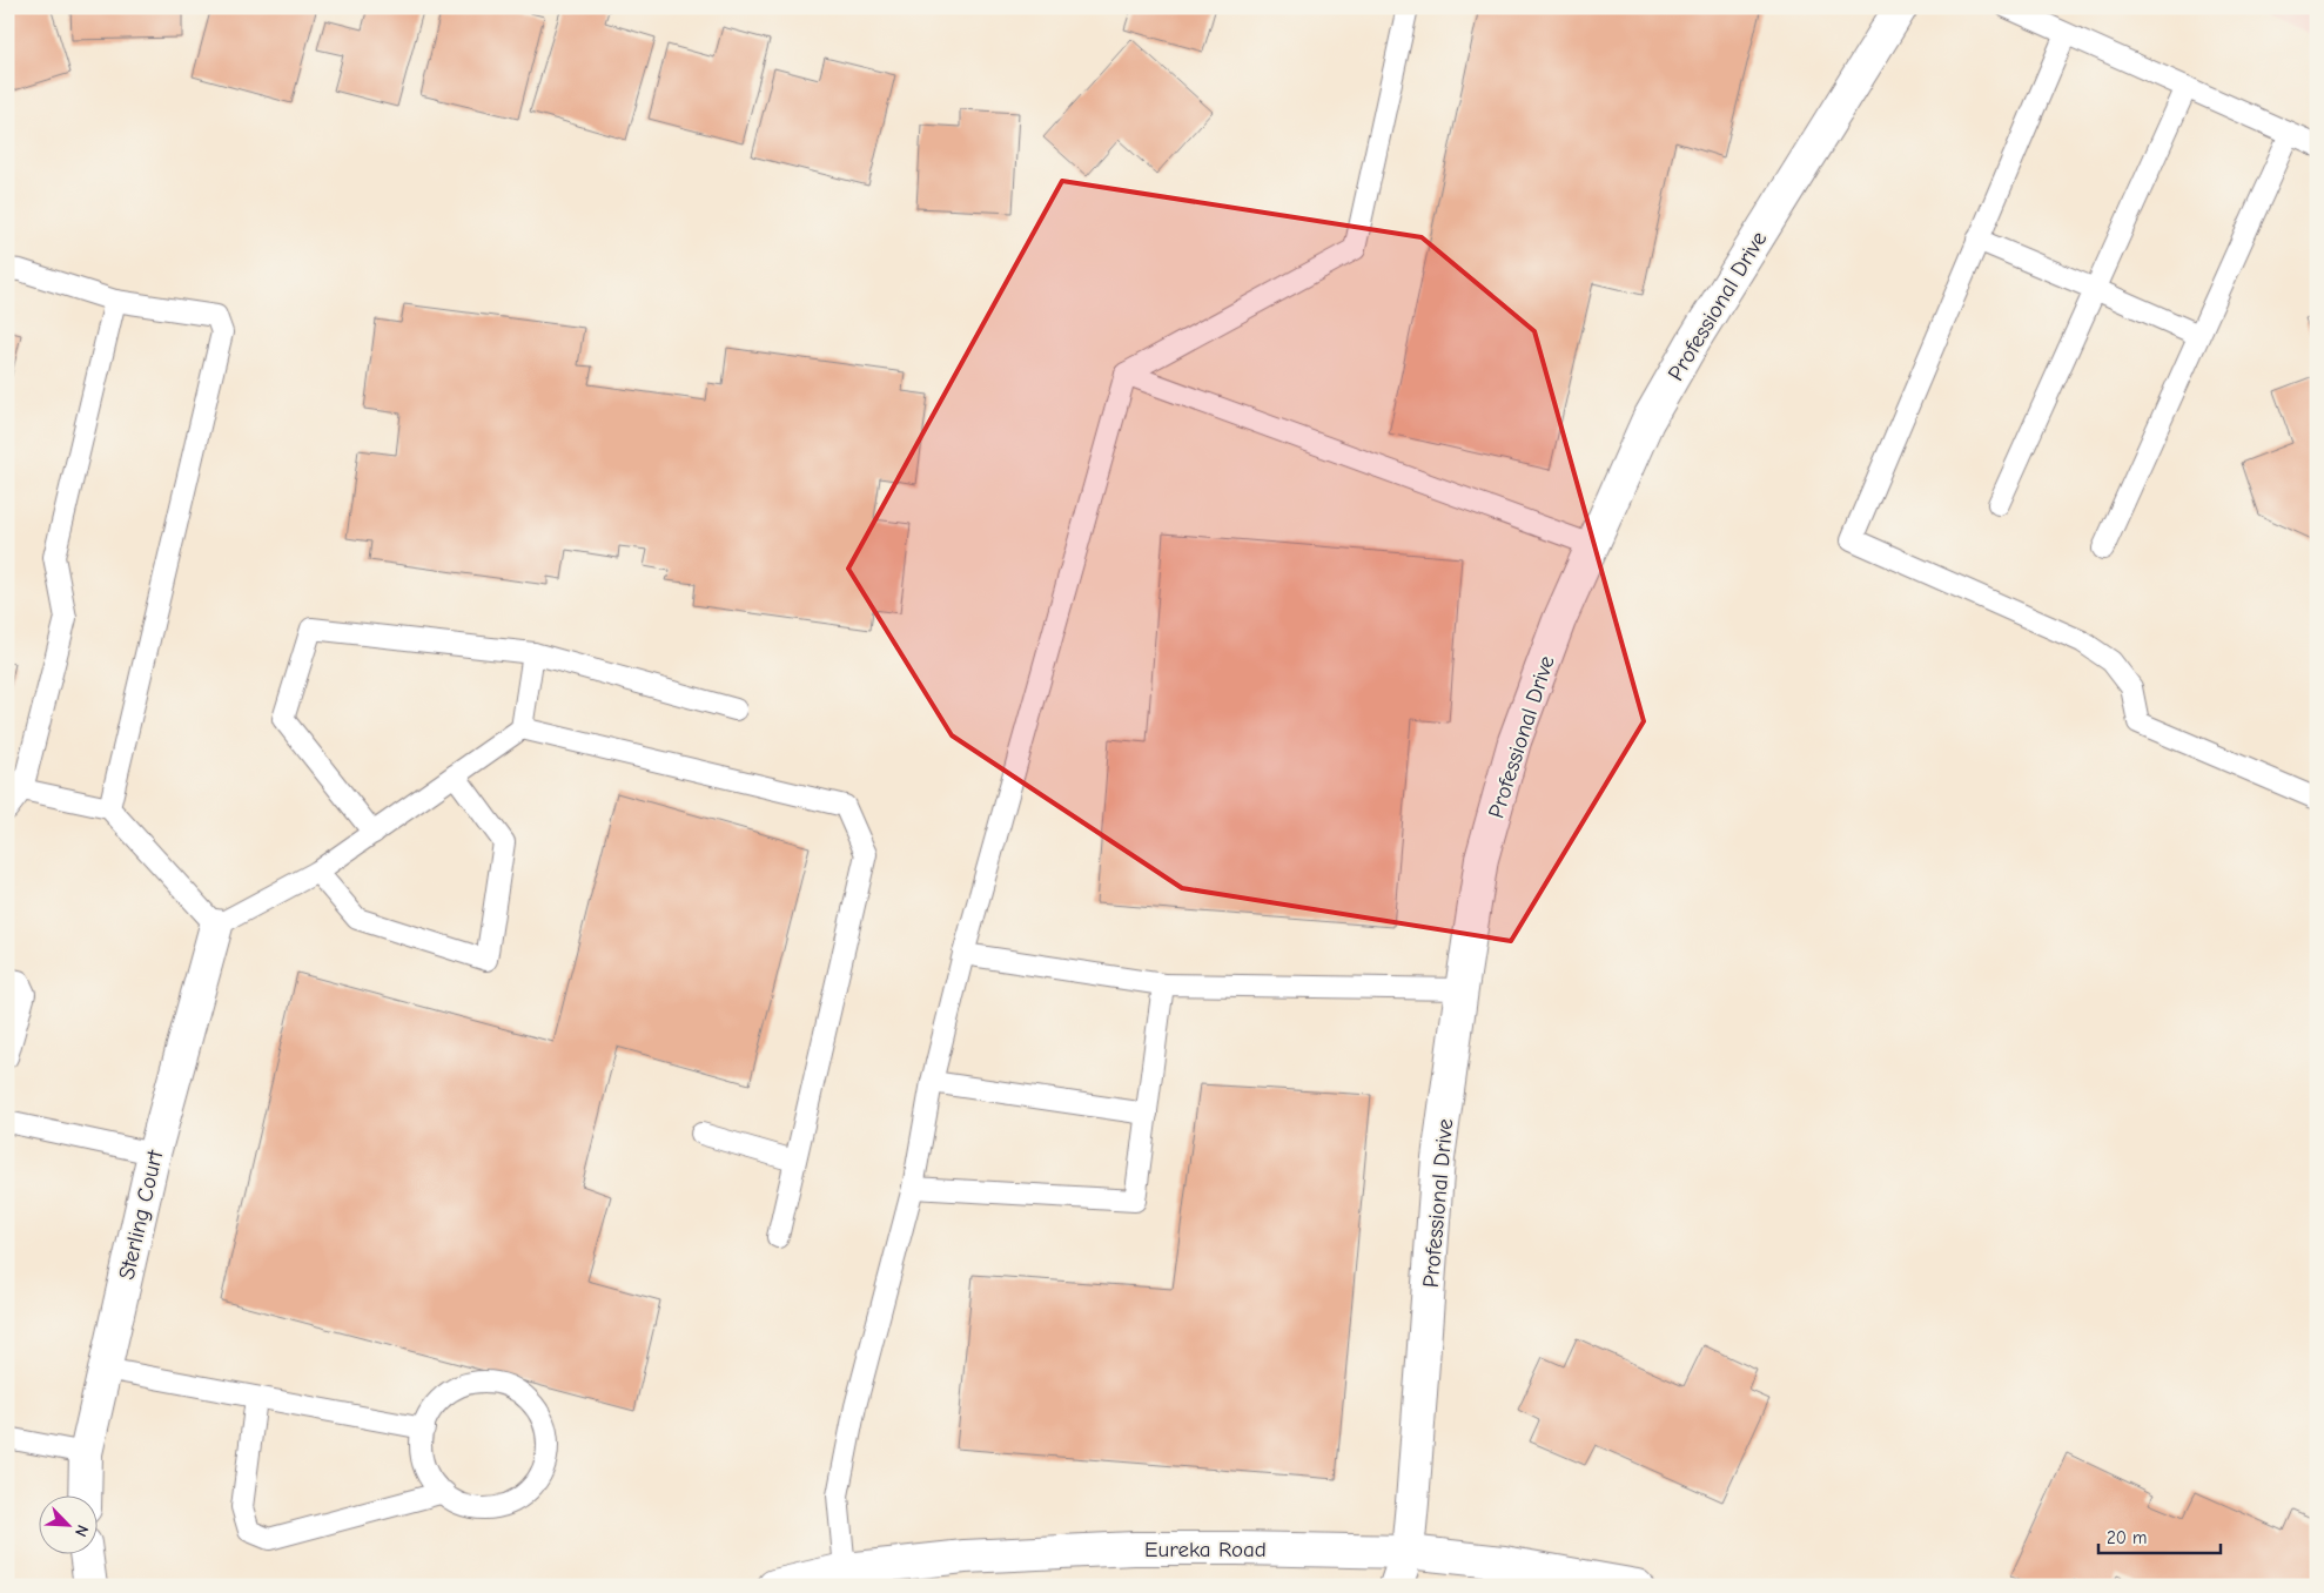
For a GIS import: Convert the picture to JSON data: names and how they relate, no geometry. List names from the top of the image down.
{
  "streets": {
    "street": ["Professional Drive", "Sterling Court", "Eureka Road"]
  },
  "crossings": [
    ["Professional Drive", "Eureka Road"]
  ],
  "scale_bar": "20 m",
  "north": "bottom right"
}
